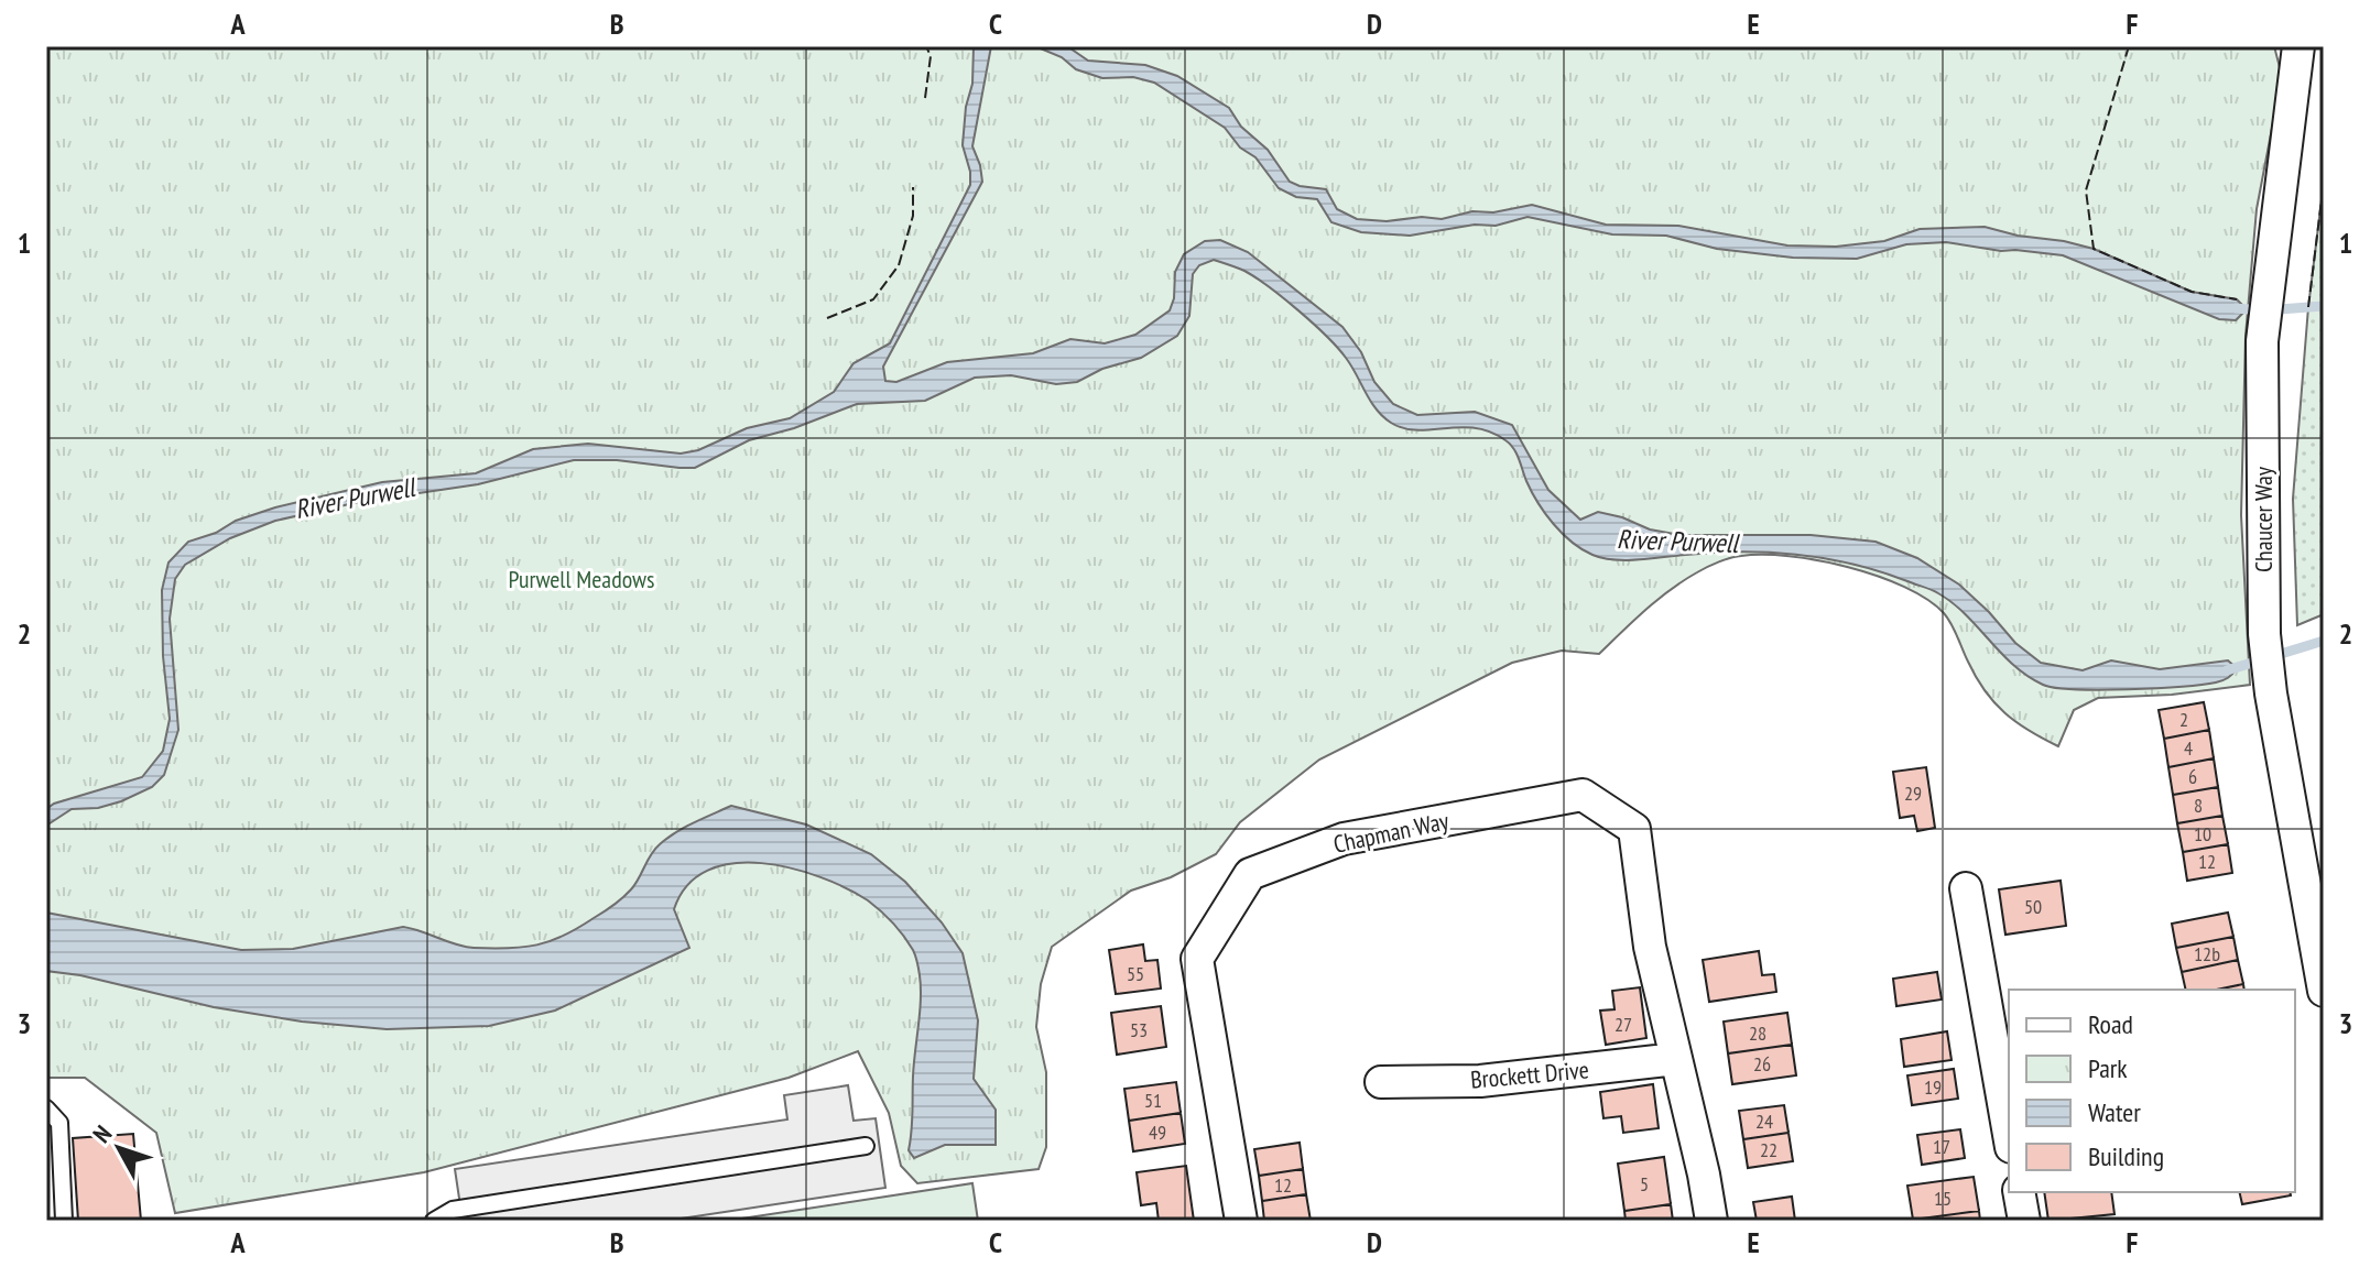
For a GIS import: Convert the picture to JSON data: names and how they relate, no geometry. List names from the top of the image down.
{
  "streets": {
    "street": ["Chaucer Way", "Chapman Way", "Brockett Drive"]
  },
  "crossings": [
    ["Chapman Way", "Brockett Drive"]
  ],
  "water": ["River Purwell"],
  "parks": ["Purwell Meadows"],
  "house_numbers": [
    "2",
    "4",
    "6",
    "29",
    "8",
    "10",
    "12",
    "50",
    "12b",
    "55",
    "27",
    "53",
    "28",
    "26",
    "19",
    "51",
    "24",
    "49",
    "17",
    "22",
    "5",
    "12",
    "15"
  ],
  "legend": [
    "Road",
    "Park",
    "Water",
    "Building"
  ],
  "north": "top left",
  "grid": {
    "columns": [
      "A",
      "B",
      "C",
      "D",
      "E",
      "F"
    ],
    "rows": ["1", "2", "3"]
  }
}
